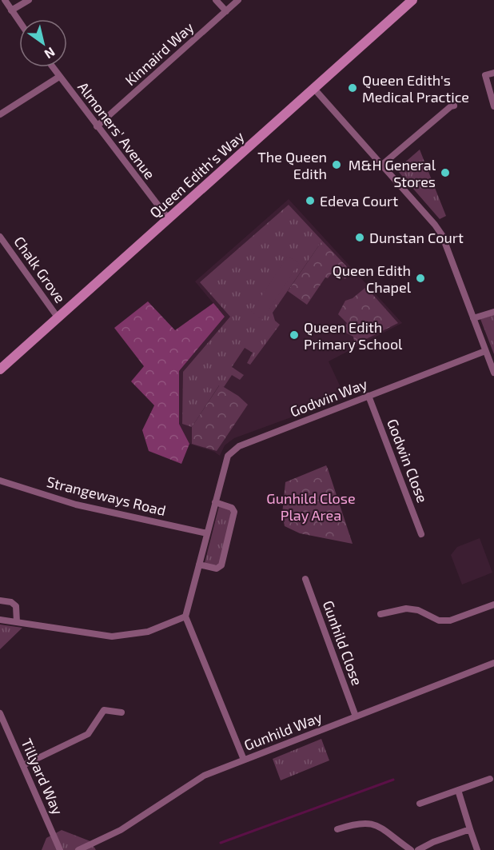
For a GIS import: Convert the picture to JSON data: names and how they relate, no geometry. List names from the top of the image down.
{
  "streets": {
    "street": [
      "Kinnaird Way",
      "Almoners' Avenue",
      "Queen Edith's Way",
      "Chalk Grove",
      "Godwin Way",
      "Godwin Close",
      "Strangeways Road",
      "Gunhild Close",
      "Gunhild Way",
      "Tillyard Way"
    ]
  },
  "crossings": [
    ["Kinnaird Way", "Almoners' Avenue"],
    ["Almoners' Avenue", "Queen Edith's Way"],
    ["Queen Edith's Way", "Chalk Grove"],
    ["Godwin Way", "Godwin Close"],
    ["Godwin Way", "Strangeways Road"],
    ["Gunhild Close", "Gunhild Way"]
  ],
  "parks": ["Gunhild Close Play Area"],
  "places": [
    "Queen Edith's Medical Practice",
    "The Queen Edith",
    "M&H General Stores",
    "Edeva Court",
    "Dunstan Court",
    "Queen Edith Chapel",
    "Queen Edith Primary School"
  ],
  "north": "bottom right"
}
